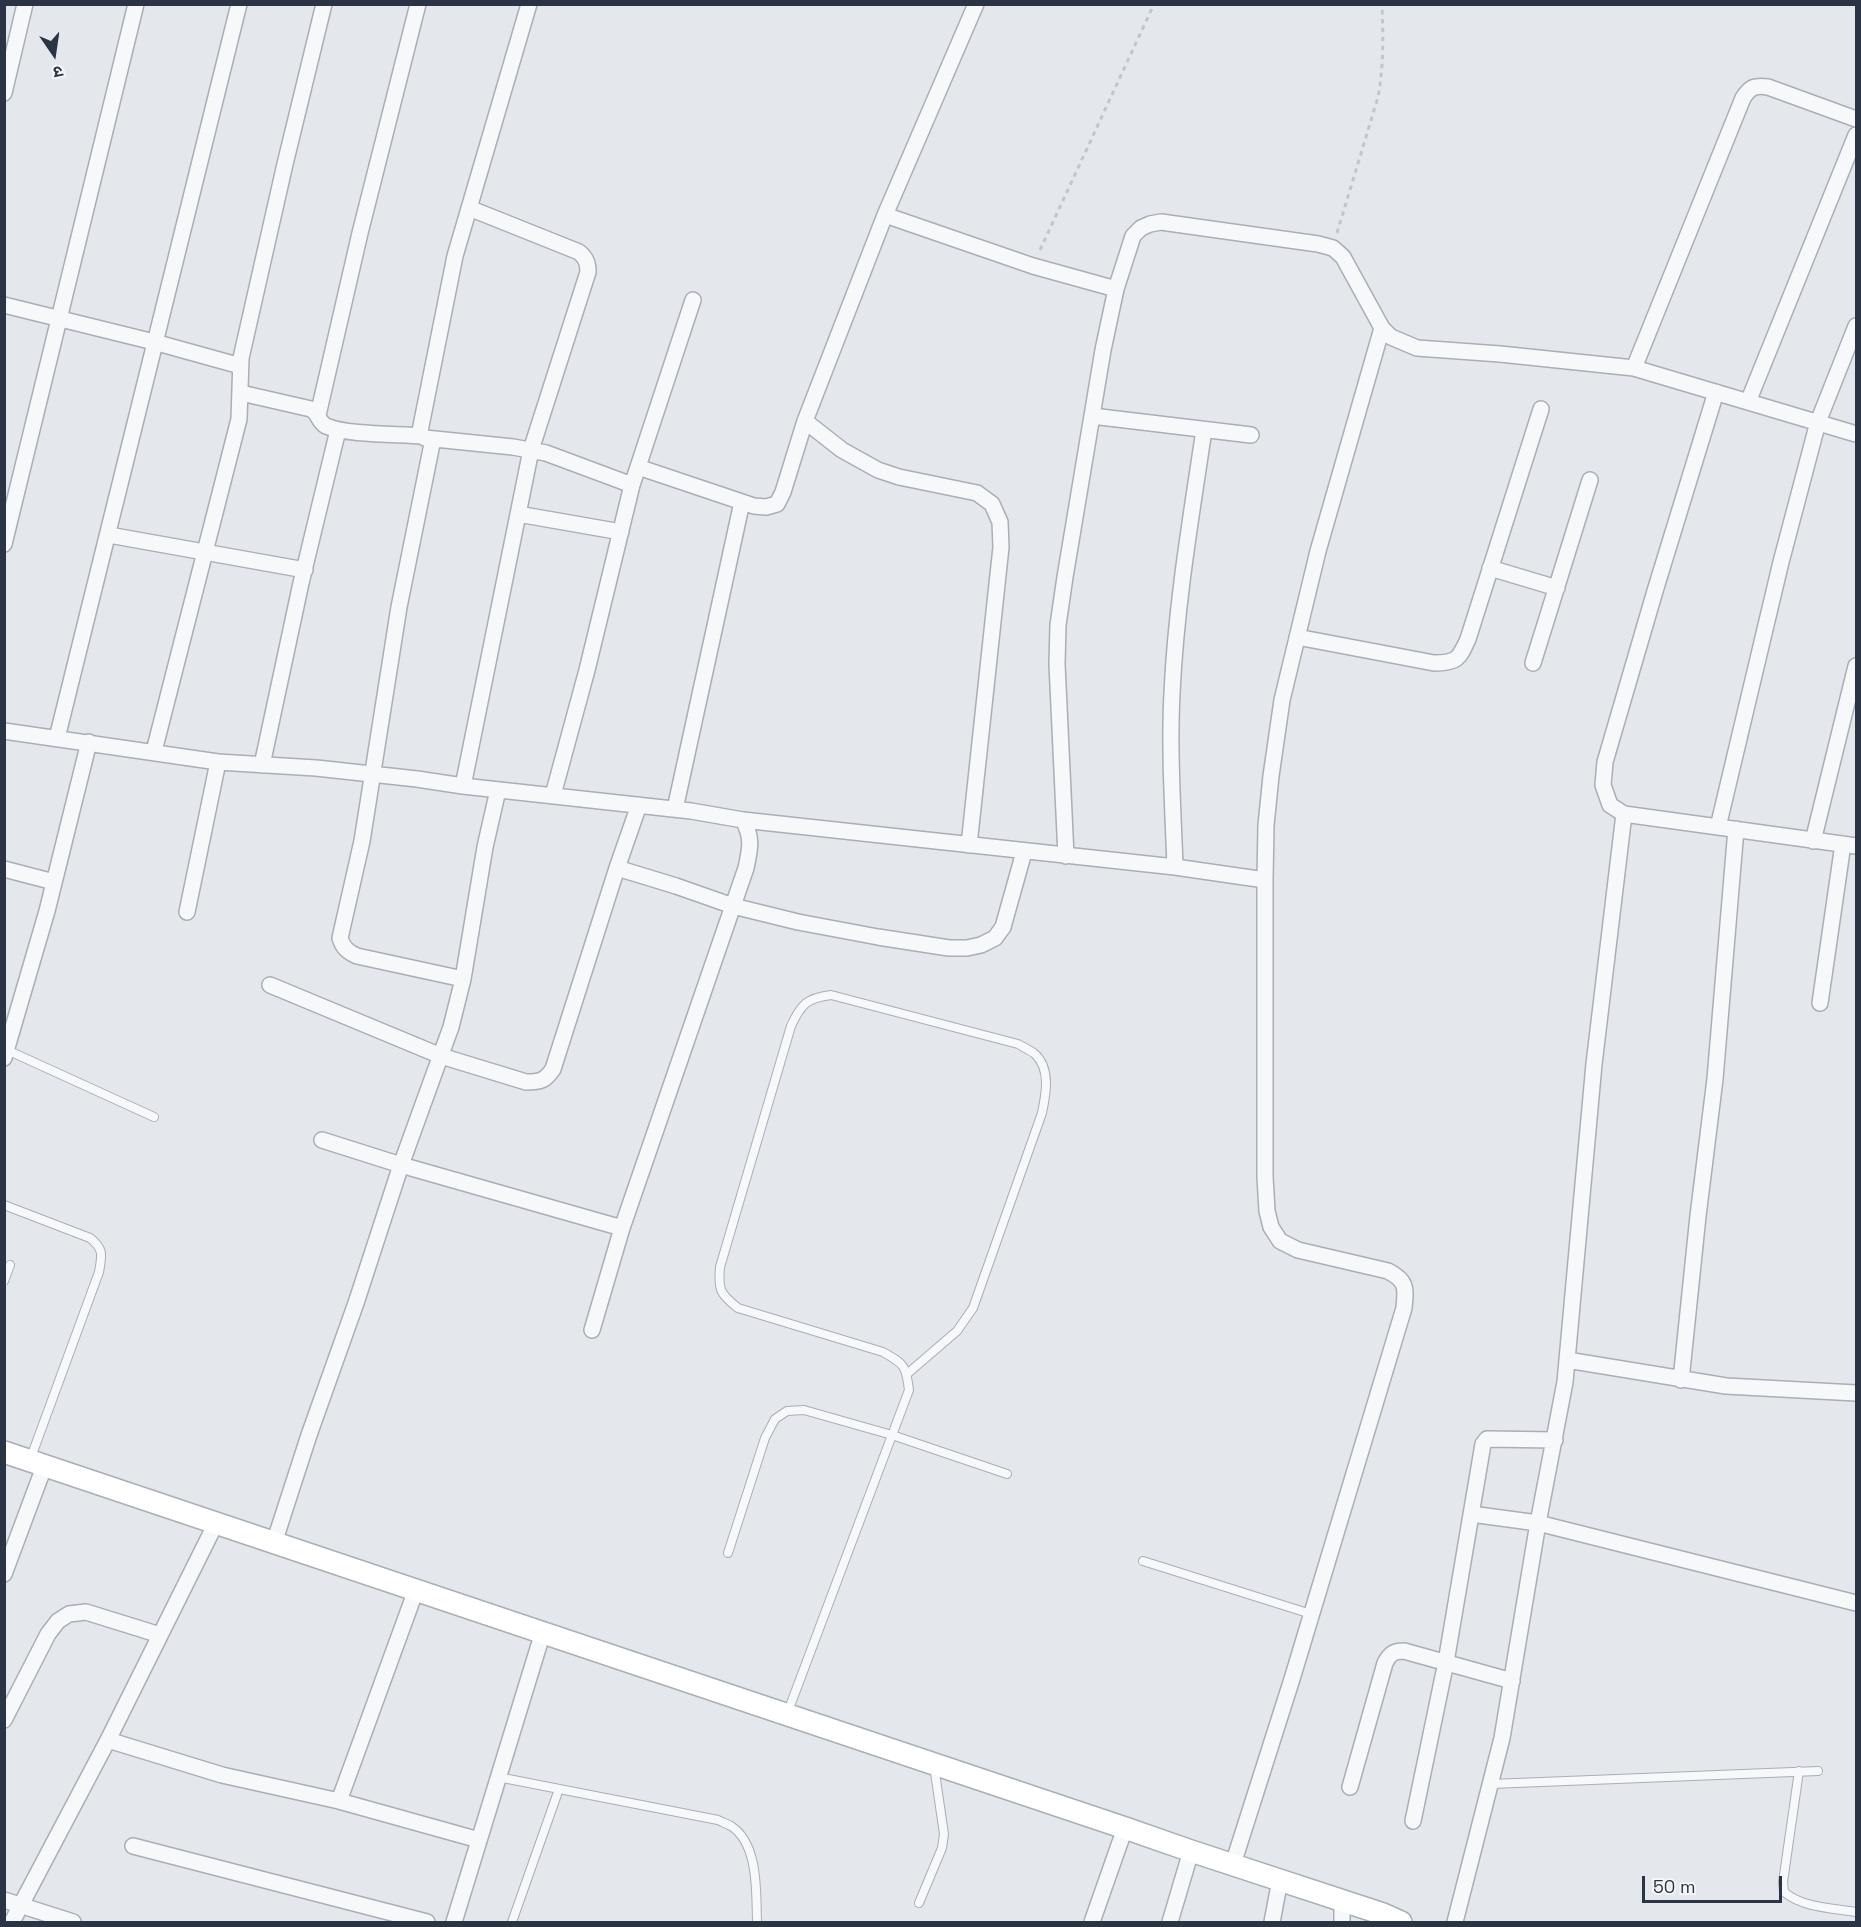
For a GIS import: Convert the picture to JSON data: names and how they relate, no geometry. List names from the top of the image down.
{
  "scale_bar": "50 m",
  "north": "bottom"
}
